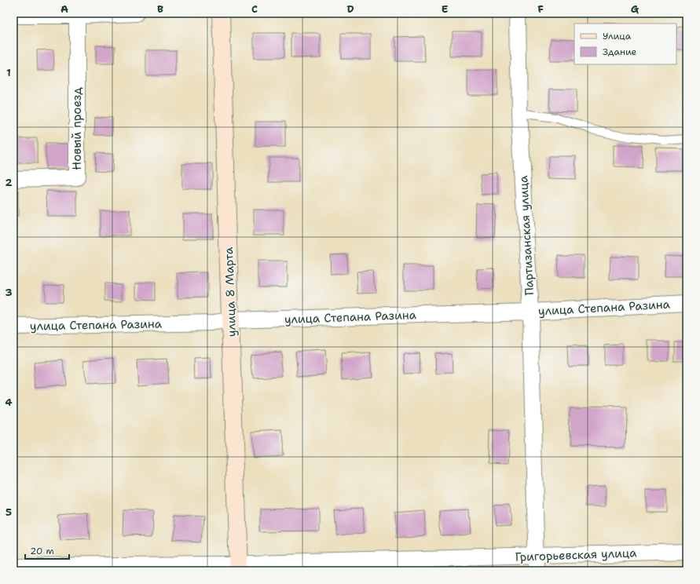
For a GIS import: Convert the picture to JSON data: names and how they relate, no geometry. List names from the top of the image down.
{
  "streets": {
    "main road": ["улица 8 Марта"],
    "street": [
      "Новый проезд",
      "Партизанская улица",
      "улица Степана Разина",
      "Григорьевская улица"
    ]
  },
  "crossings": [
    ["Партизанская улица", "улица Степана Разина"],
    ["Партизанская улица", "Григорьевская улица"],
    ["улица 8 Марта", "улица Степана Разина"],
    ["улица 8 Марта", "Григорьевская улица"]
  ],
  "legend": ["Улица", "Здание"],
  "scale_bar": "20 m",
  "grid": {
    "columns": [
      "A",
      "B",
      "C",
      "D",
      "E",
      "F",
      "G"
    ],
    "rows": [
      "1",
      "2",
      "3",
      "4",
      "5"
    ]
  }
}
